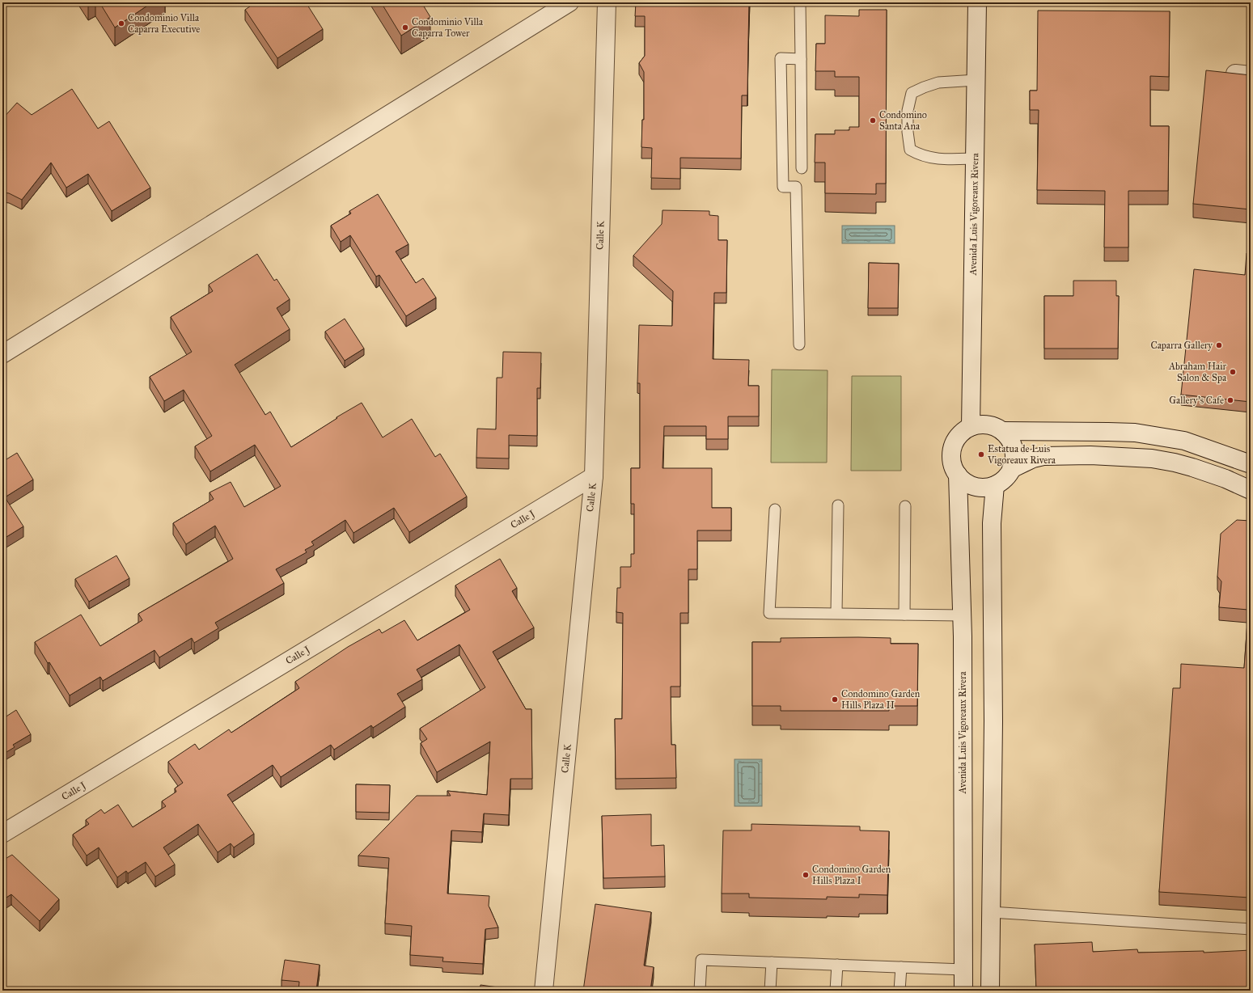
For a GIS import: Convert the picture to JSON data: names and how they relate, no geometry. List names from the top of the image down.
{
  "streets": {
    "street": ["Avenida Luis Vigoreaux Rivera", "Calle K", "Calle J"]
  },
  "crossings": [
    ["Calle K", "Calle J"]
  ],
  "places": [
    "Condominio Villa Caparra Executive",
    "Condominio Villa Caparra Tower",
    "Condomino Santa Ana",
    "Caparra Gallery",
    "Abraham Hair Salon & Spa",
    "Gallery's Cafe",
    "Estatua de Luis Vigoreaux Rivera",
    "Condomino Garden Hills Plaza II",
    "Condomino Garden Hills Plaza I"
  ]
}
